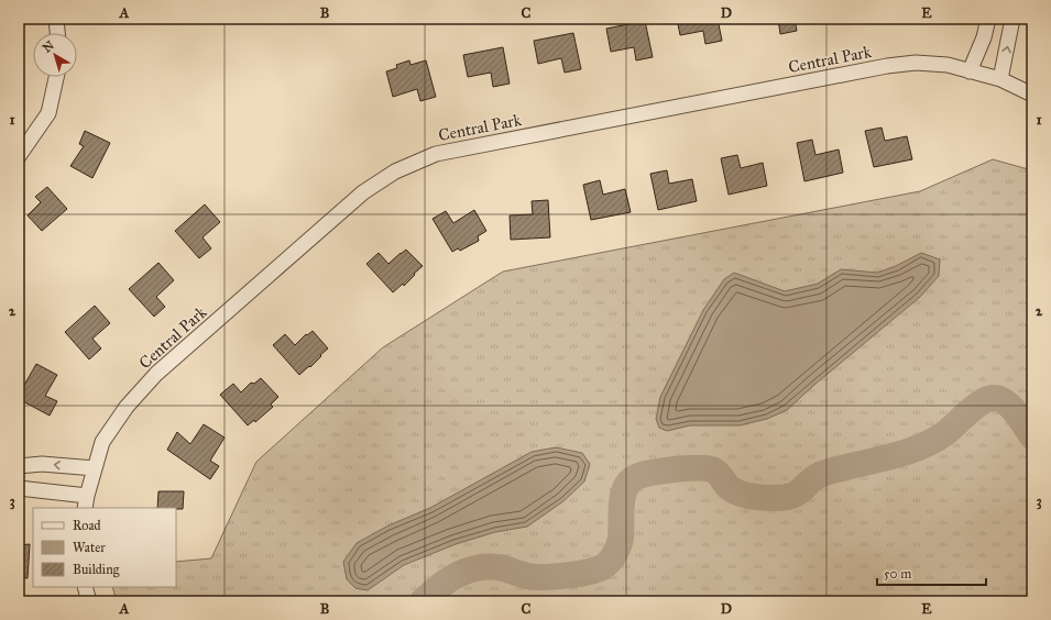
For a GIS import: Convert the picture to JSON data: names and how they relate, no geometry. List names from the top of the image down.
{
  "streets": {
    "street": ["Central Park"]
  },
  "legend": ["Road", "Water", "Building"],
  "scale_bar": "50 m",
  "north": "top left",
  "grid": {
    "columns": [
      "A",
      "B",
      "C",
      "D",
      "E"
    ],
    "rows": ["1", "2", "3"]
  }
}
